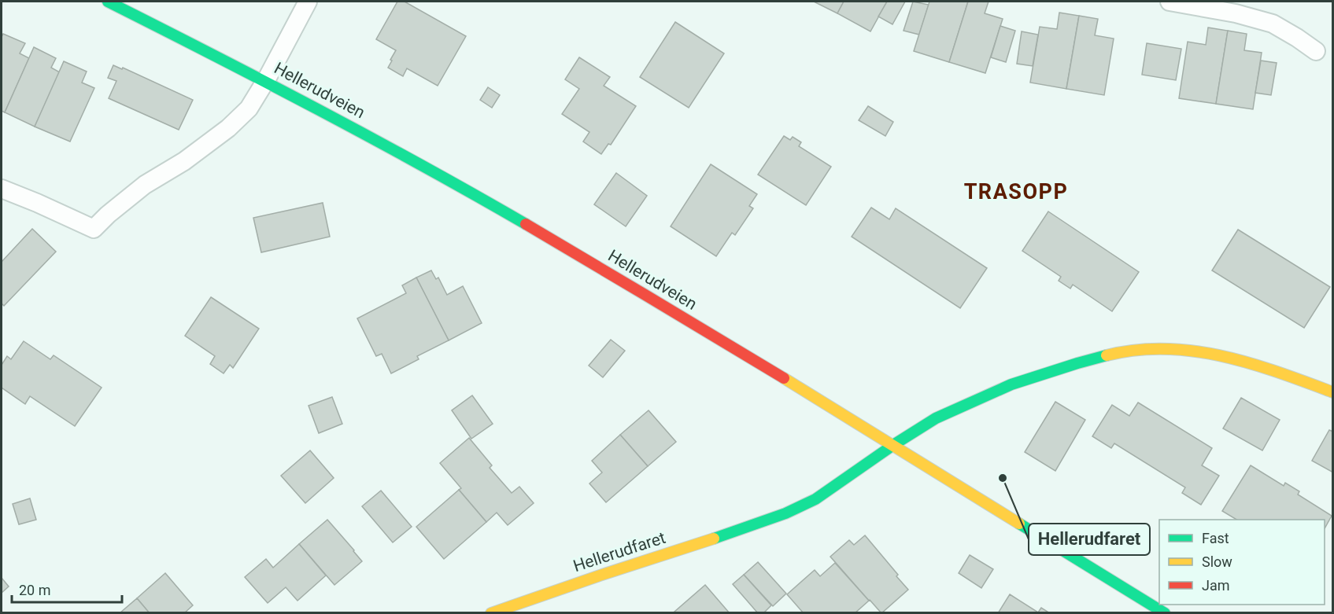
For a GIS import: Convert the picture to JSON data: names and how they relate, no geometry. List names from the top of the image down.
{
  "streets": {
    "main road": ["Hellerudveien", "Hellerudfaret"]
  },
  "crossings": [
    ["Hellerudveien", "Hellerudfaret"]
  ],
  "districts": ["TRASOPP"],
  "places": ["Hellerudfaret"],
  "legend": ["Fast", "Slow", "Jam"],
  "scale_bar": "20 m"
}
